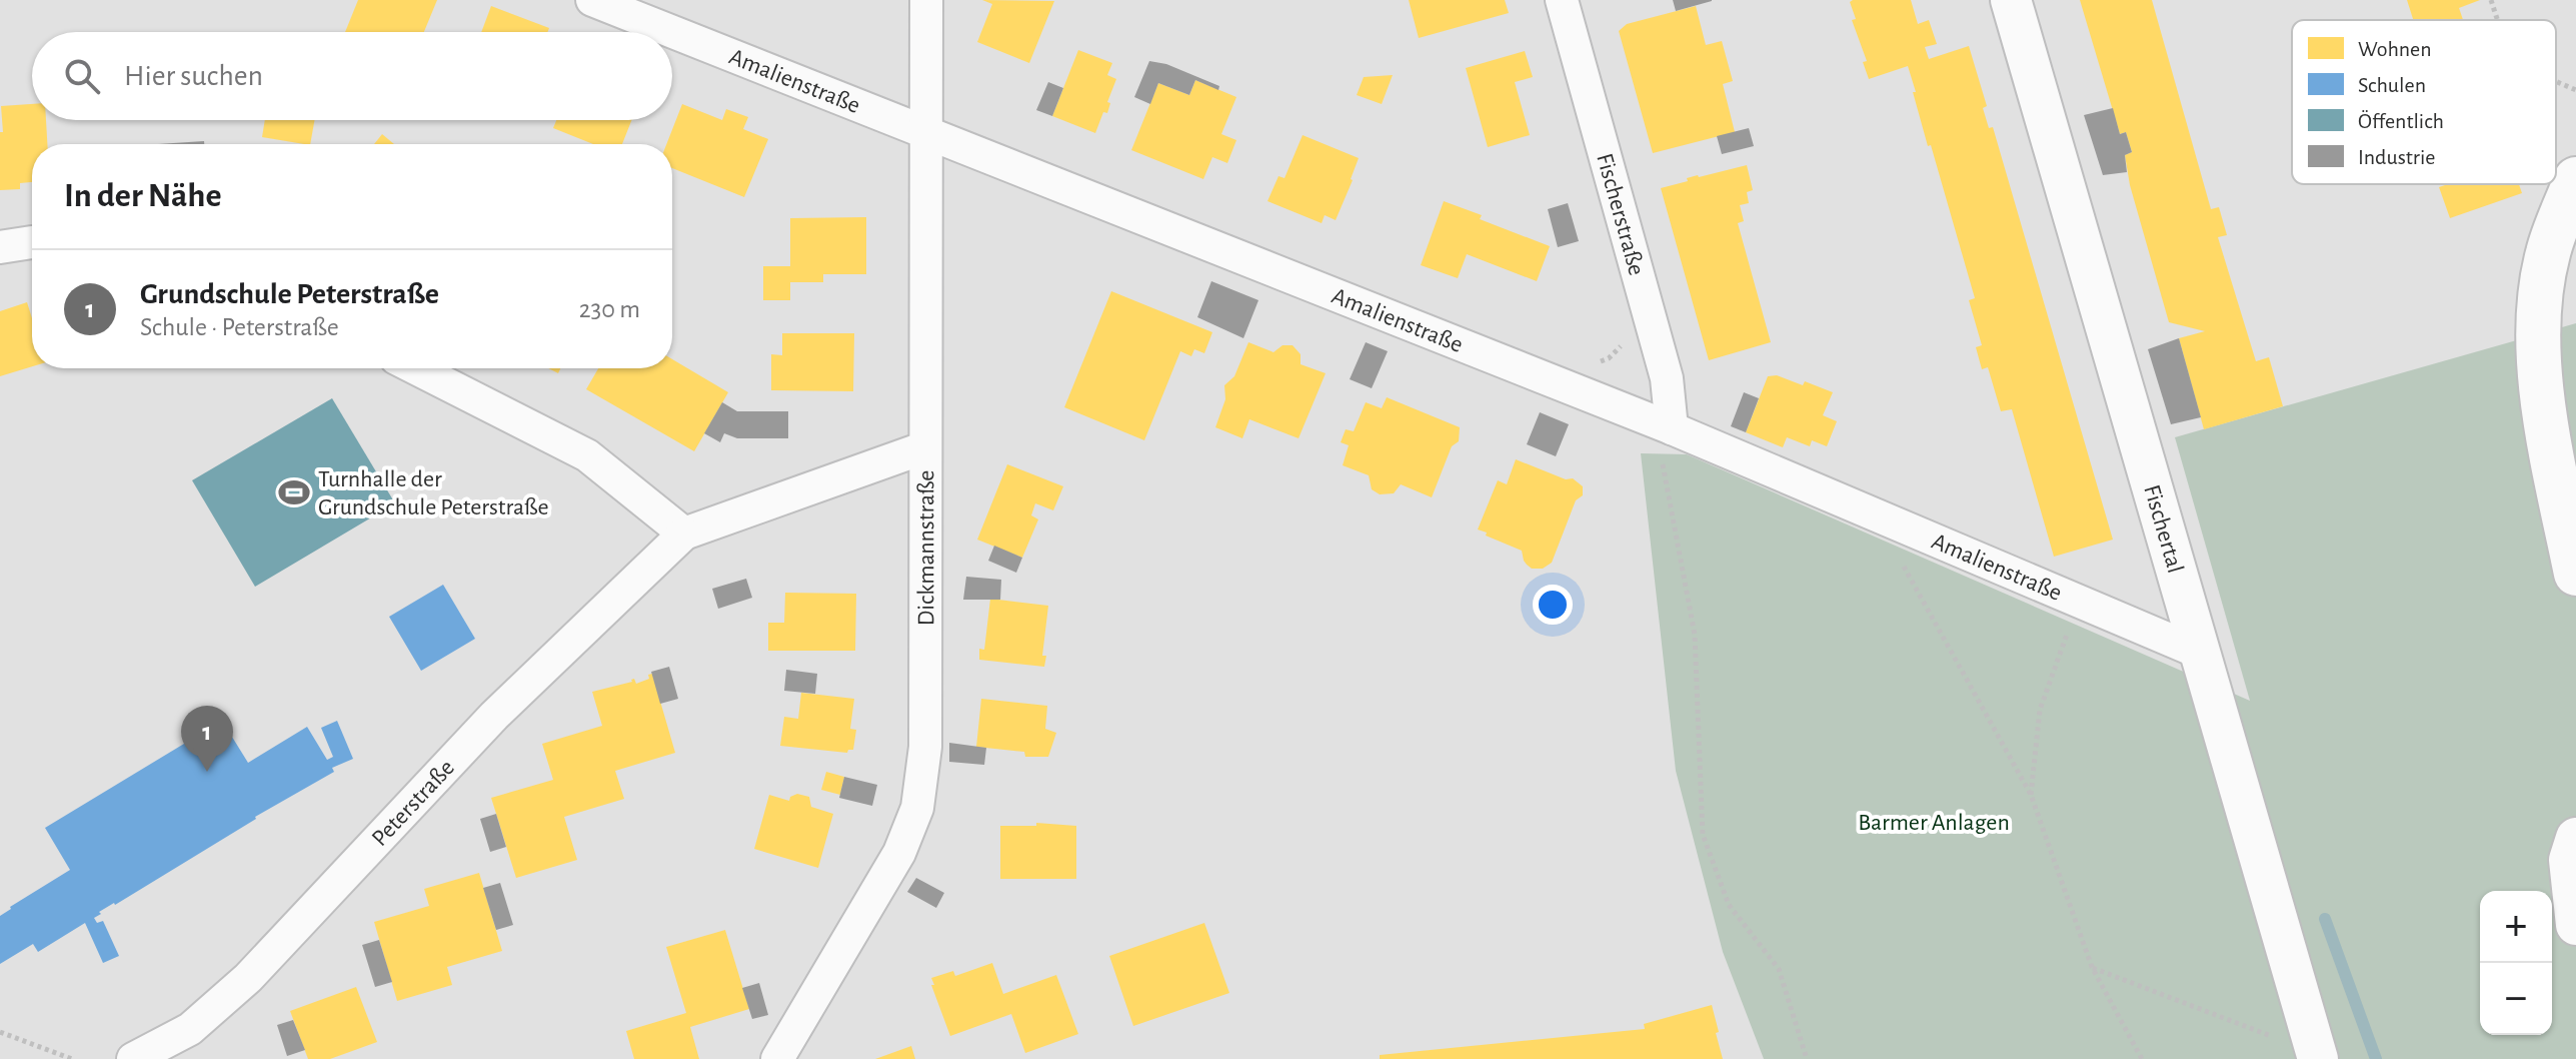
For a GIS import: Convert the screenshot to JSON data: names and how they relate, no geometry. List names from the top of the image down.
{
  "streets": {
    "street": [
      "Amalienstraße",
      "Fischerstraße",
      "Fischertal",
      "Dickmannstraße",
      "Peterstraße"
    ]
  },
  "crossings": [
    ["Amalienstraße", "Fischerstraße"],
    ["Amalienstraße", "Fischertal"],
    ["Amalienstraße", "Dickmannstraße"],
    ["Dickmannstraße", "Peterstraße"]
  ],
  "parks": ["Barmer Anlagen"],
  "places": {
    "sports": ["Turnhalle der Grundschule Peterstraße"]
  },
  "legend": [
    "Wohnen",
    "Schulen",
    "Öffentlich",
    "Industrie"
  ],
  "page": {
    "search": "Hier suchen",
    "heading": "In der Nähe",
    "list": [
      {
        "mark": "1",
        "name": "Grundschule Peterstraße",
        "note": "Schule · Peterstraße",
        "value": "230 m"
      }
    ],
    "pins": "1",
    "map_buttons": ["+", "−"]
  }
}
